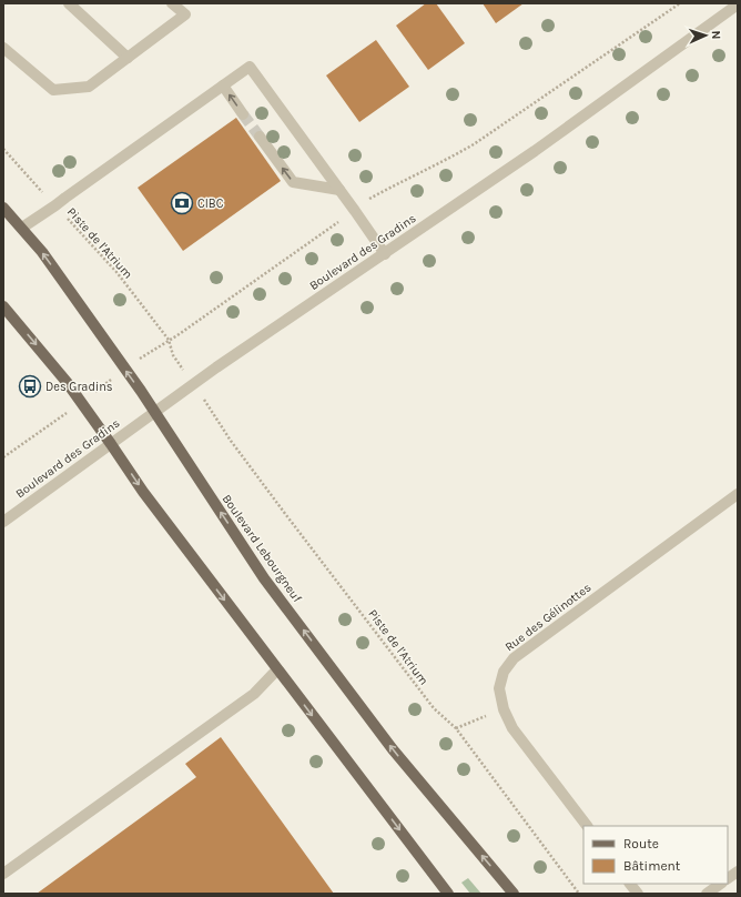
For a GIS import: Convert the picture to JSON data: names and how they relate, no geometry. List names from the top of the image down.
{
  "streets": {
    "main road": ["Boulevard Lebourgneuf"],
    "street": ["Boulevard des Gradins", "Rue des Gélinottes"],
    "path": ["Piste de l'Atrium"]
  },
  "crossings": [
    ["Boulevard des Gradins", "Boulevard Lebourgneuf"]
  ],
  "places": {
    "bank": ["CIBC"],
    "bus stop": ["Des Gradins"]
  },
  "legend": ["Route", "Bâtiment"],
  "north": "right"
}
